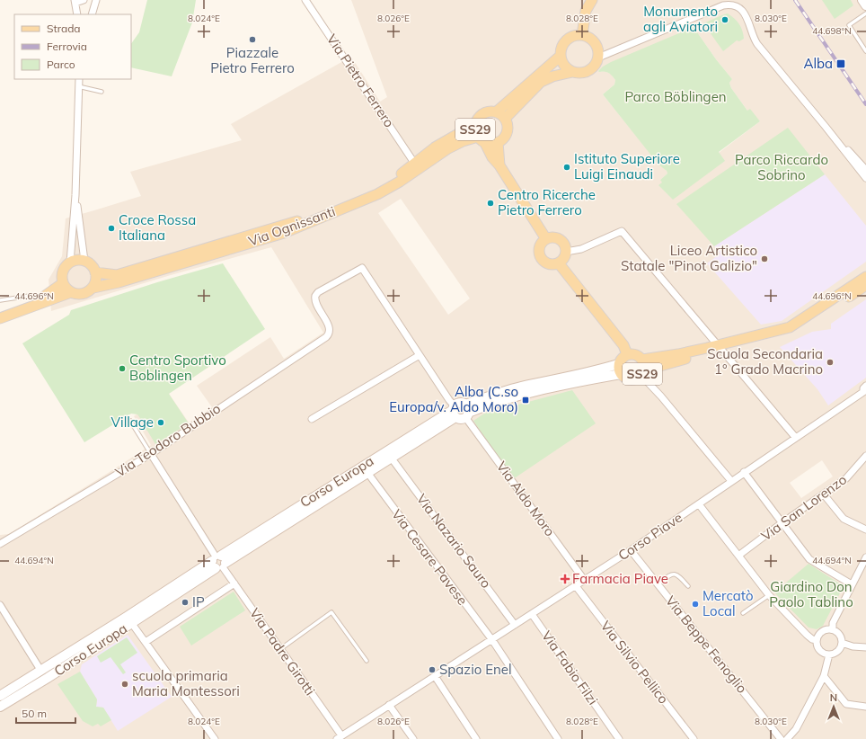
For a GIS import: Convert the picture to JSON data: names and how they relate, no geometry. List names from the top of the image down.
{
  "streets": {
    "main road": ["SS29", "Via Ognissanti", "Corso Europa"],
    "street": [
      "Via Pietro Ferrero",
      "Via Teodoro Bubbio",
      "Via Aldo Moro",
      "Via San Lorenzo",
      "Corso Piave",
      "Via Nazario Sauro",
      "Via Cesare Pavese",
      "Via Beppe Fenoglio",
      "Via Padre Girotti",
      "Via Silvio Pellico",
      "Via Fabio Filzi"
    ]
  },
  "crossings": [
    ["Via Pietro Ferrero", "Via Ognissanti"],
    ["SS29", "Via Ognissanti"],
    ["SS29", "Corso Europa"],
    ["Via Teodoro Bubbio", "Via Padre Girotti"],
    ["Corso Europa", "Via Aldo Moro"],
    ["Corso Europa", "Via Nazario Sauro"],
    ["Corso Europa", "Via Cesare Pavese"],
    ["Corso Europa", "Via Padre Girotti"],
    ["Via Aldo Moro", "Corso Piave"],
    ["Corso Piave", "Via Nazario Sauro"],
    ["Corso Piave", "Via Cesare Pavese"],
    ["Corso Piave", "Via Beppe Fenoglio"],
    ["Corso Piave", "Via Padre Girotti"],
    ["Corso Piave", "Via Silvio Pellico"],
    ["Corso Piave", "Via Fabio Filzi"]
  ],
  "parks": ["Parco Böblingen", "Parco Riccardo Sobrino", "Giardino Don Paolo Tablino"],
  "places": {
    "other": [
      "Monumento agli Aviatori",
      "Piazzale Pietro Ferrero",
      "Istituto Superiore Luigi Einaudi",
      "Centro Ricerche Pietro Ferrero",
      "Croce Rossa Italiana",
      "Liceo Artistico Statale \"Pinot Galizio\"",
      "Scuola Secondaria 1° Grado Macrino",
      "Centro Sportivo Boblingen",
      "Village",
      "IP",
      "Mercatò Local",
      "Spazio Enel",
      "scuola primaria Maria Montessori"
    ],
    "transit": ["Alba", "Alba (C.so Europa/v. Aldo Moro)"],
    "health": ["Farmacia Piave"]
  },
  "legend": ["Strada", "Ferrovia", "Parco"],
  "scale_bar": "50 m",
  "north": "top",
  "coordinates": [
    "8.024°E",
    "8.026°E",
    "8.028°E",
    "8.030°E",
    "44.698°N",
    "44.696°N",
    "44.694°N"
  ]
}
